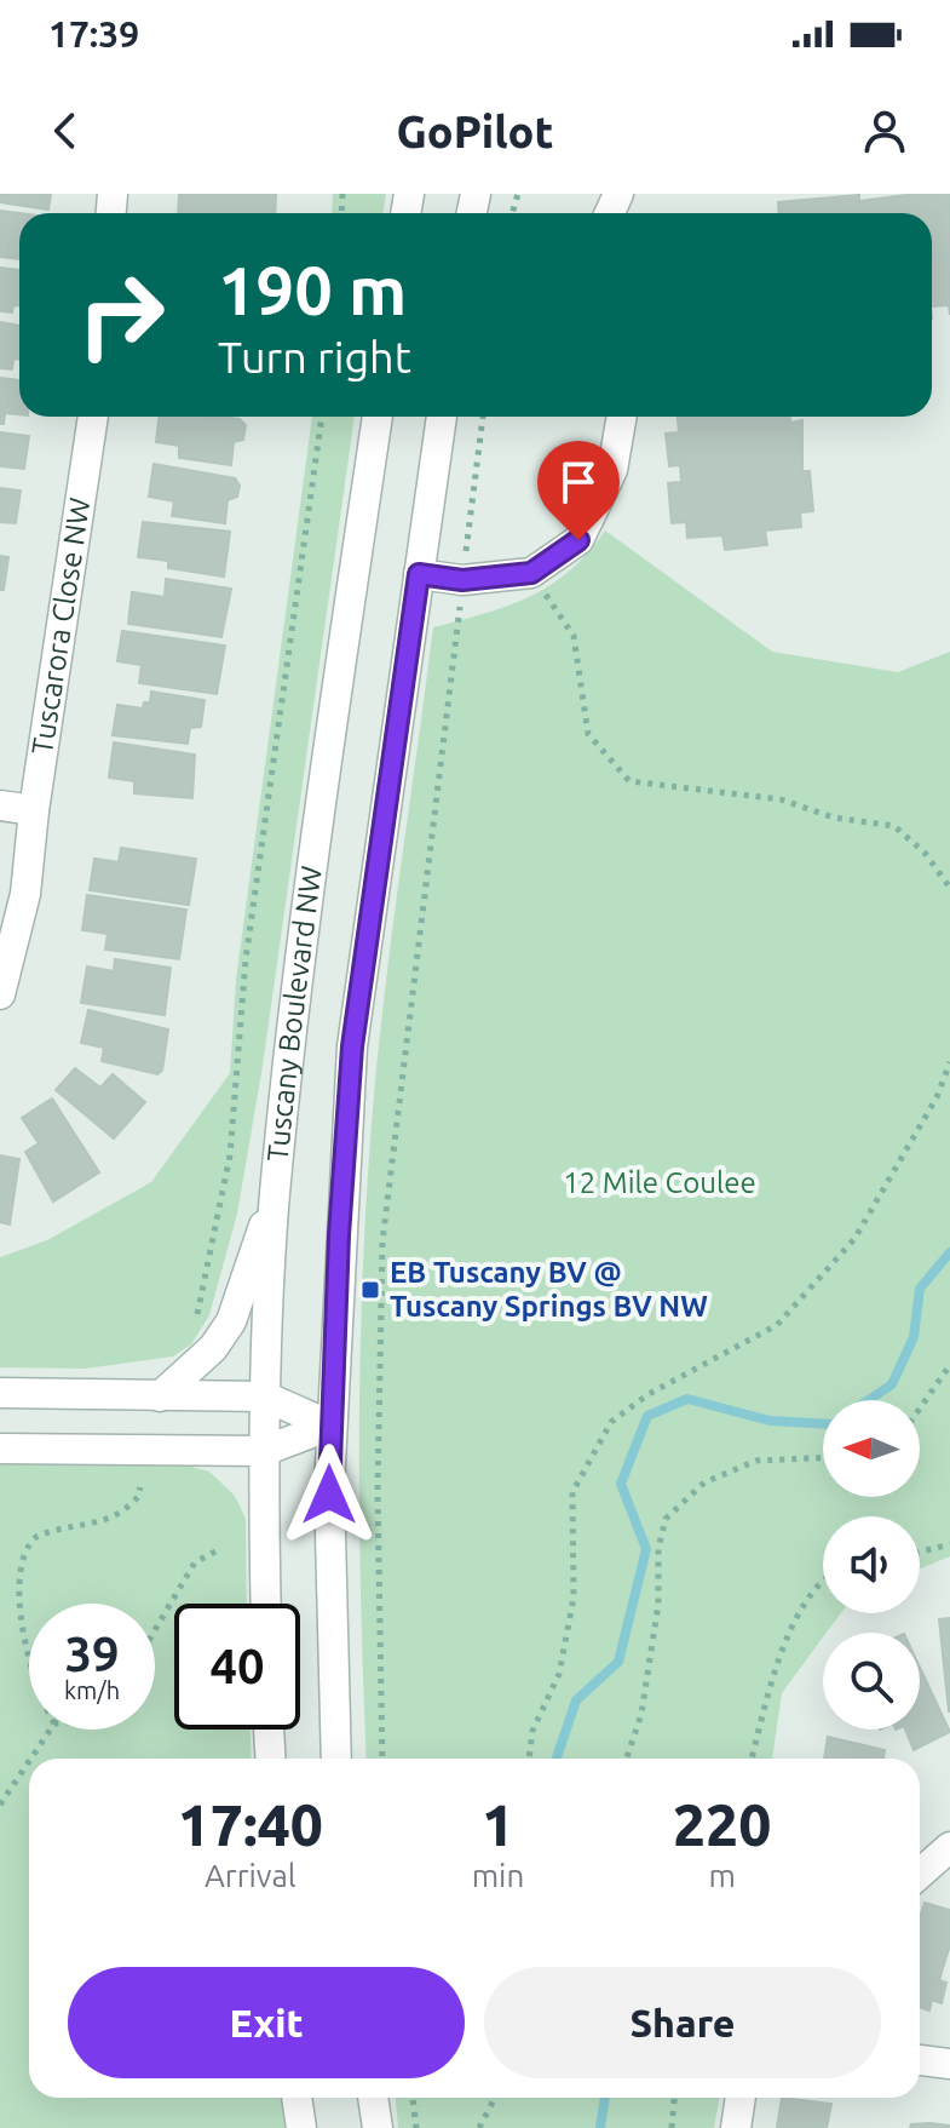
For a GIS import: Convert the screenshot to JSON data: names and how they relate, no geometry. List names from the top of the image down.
{
  "streets": {
    "street": ["Tuscarora Close NW", "Tuscany Boulevard NW"]
  },
  "parks": ["12 Mile Coulee"],
  "places": {
    "transit": ["EB Tuscany BV @ Tuscany Springs BV NW"]
  },
  "north": "left",
  "page": {
    "status": "17:39",
    "header": "GoPilot",
    "turn": ["190 m", "Turn right"],
    "speed": "39 km/h",
    "limit": "40",
    "eta": [
      "17:40",
      "Arrival",
      "1",
      "min",
      "220",
      "m"
    ],
    "buttons": ["Exit", "Share"]
  }
}
